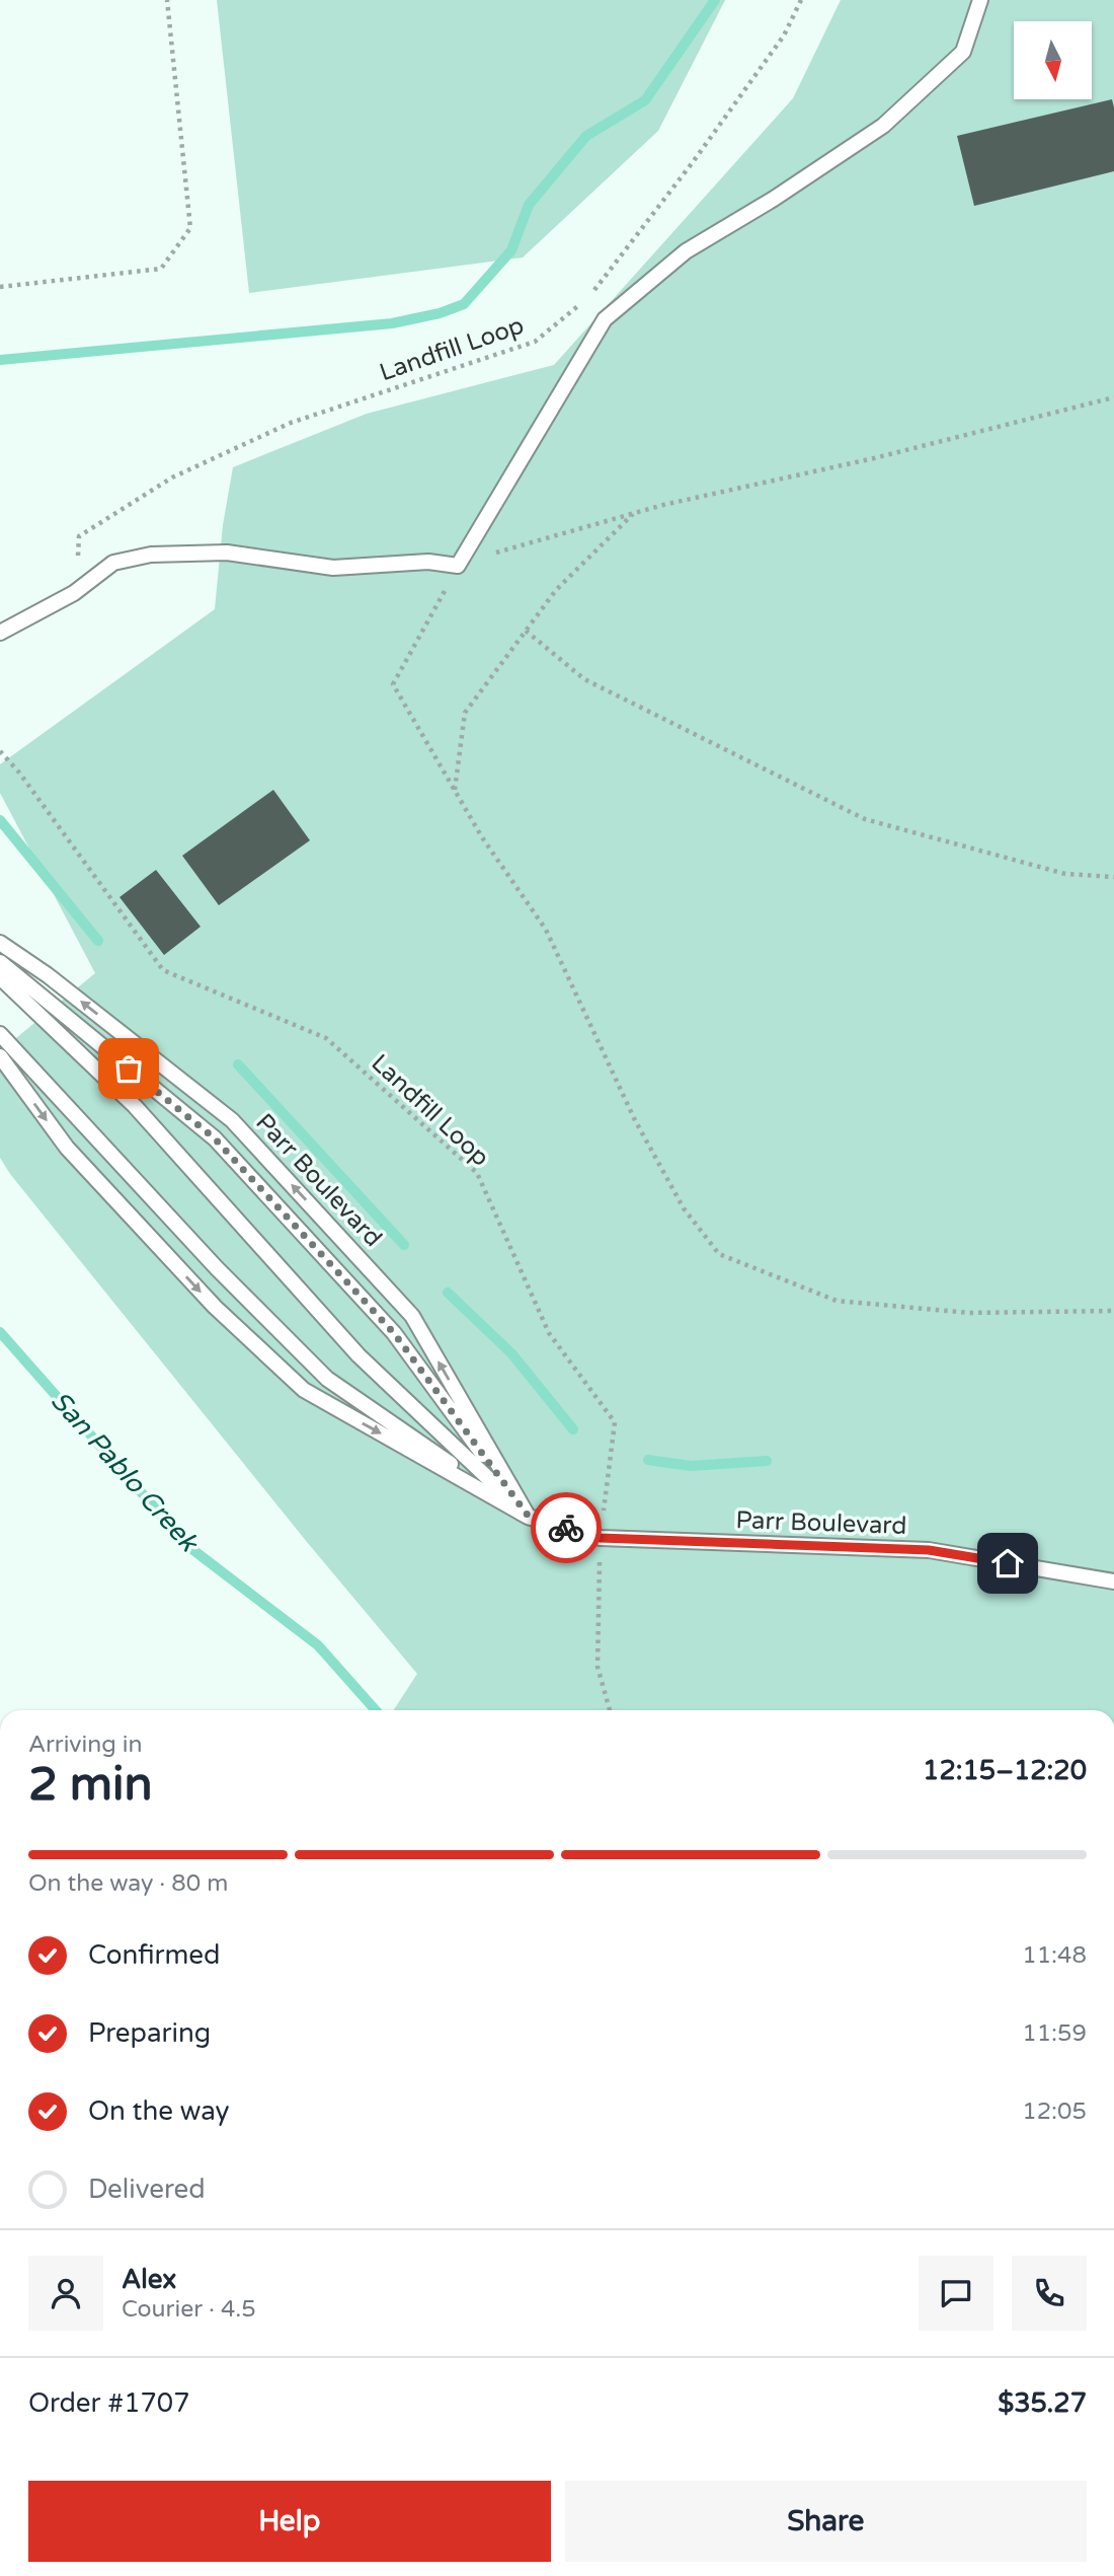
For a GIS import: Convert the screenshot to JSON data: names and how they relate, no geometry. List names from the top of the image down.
{
  "streets": {
    "lane": ["Parr Boulevard"],
    "path": ["Landfill Loop"]
  },
  "crossings": [
    ["Landfill Loop", "Parr Boulevard"]
  ],
  "water": ["San Pablo Creek"],
  "north": "bottom",
  "page": {
    "heading": ["2 min", "Arriving in", "12:15–12:20"],
    "panel": [
      "Alex",
      "Courier · 4.5",
      "Order #1707",
      "$35.27"
    ],
    "bar": "On the way · 80 m",
    "list": [
      ["Confirmed", "11:48"],
      ["Preparing", "11:59"],
      ["On the way", "12:05"],
      "Delivered"
    ],
    "buttons": ["Help", "Share"]
  }
}
